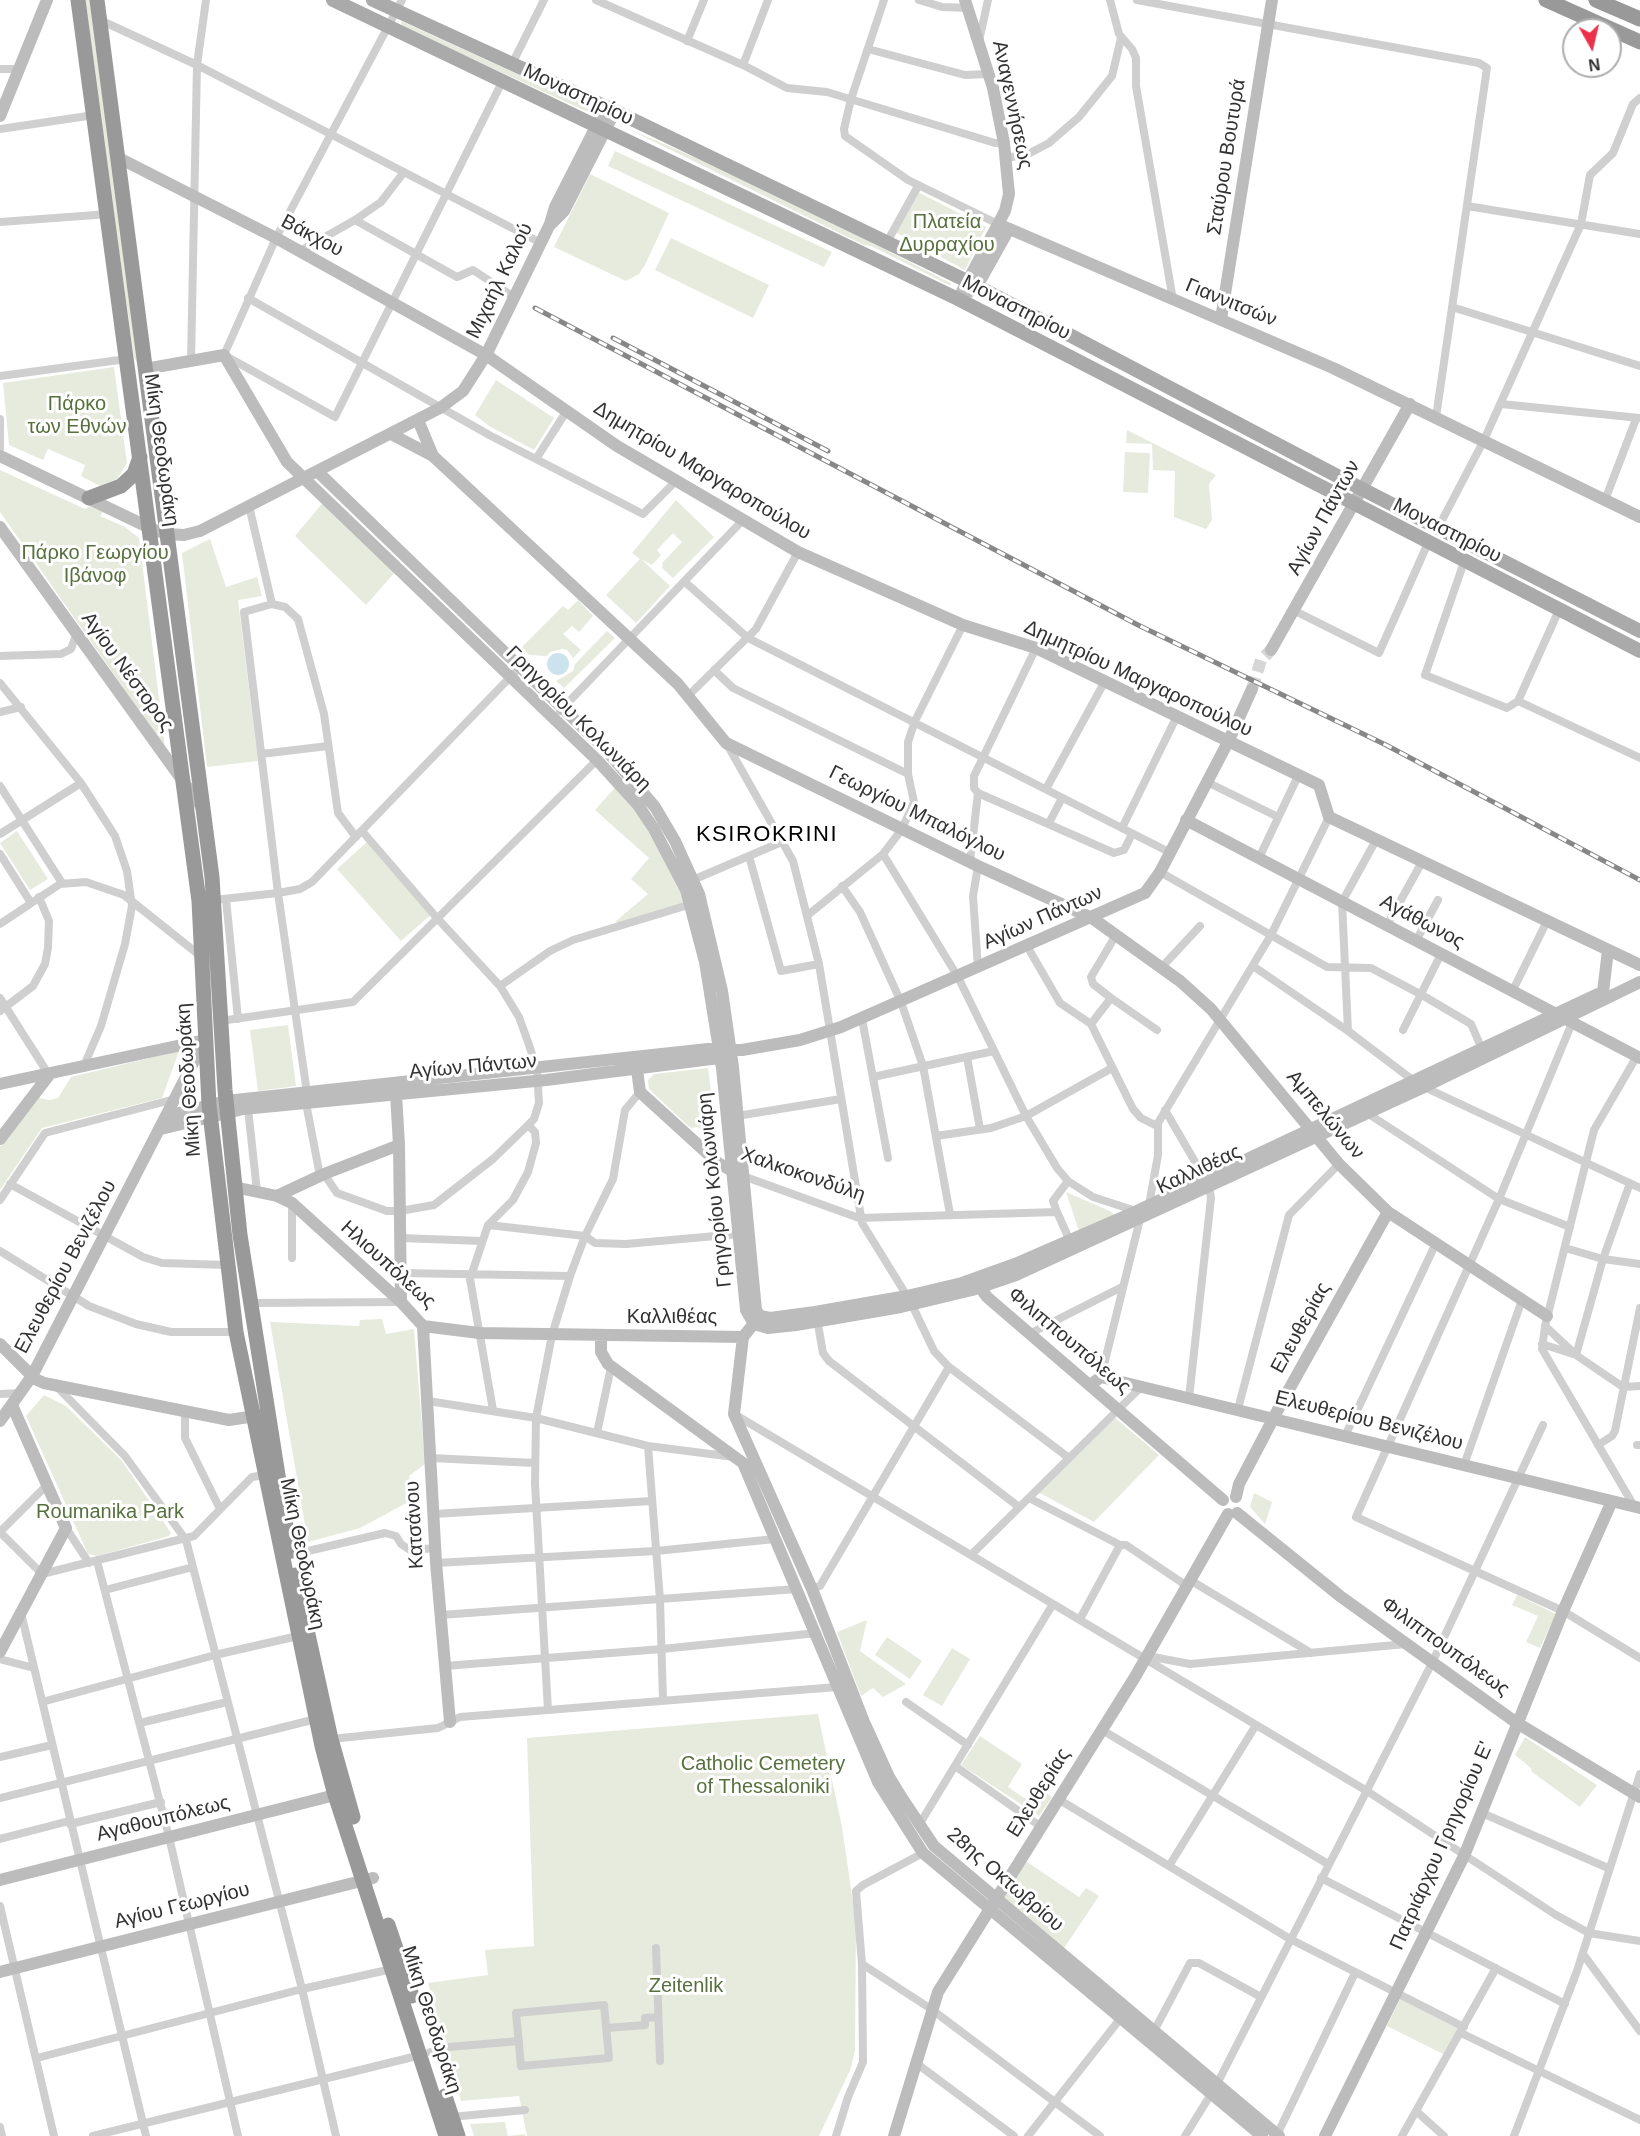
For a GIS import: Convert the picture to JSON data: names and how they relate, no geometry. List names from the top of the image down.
{
  "streets": {
    "highway": ["Μίκη Θεοδωράκη"],
    "main road": ["Μοναστηρίου"],
    "street": [
      "Αναγεννήσεως",
      "Σταύρου Βουτυρά",
      "Βάκχου",
      "Μιχαήλ Καλού",
      "Γιαννιτσών",
      "Δημητρίου Μαργαροπούλου",
      "Αγίων Πάντων",
      "Αγίου Νέστορος",
      "Γρηγορίου Κολωνιάρη",
      "Γεωργίου Μπαλόγλου",
      "Αγάθωνος",
      "Αμπελώνων",
      "Καλλιθέας",
      "Χαλκοκονδύλη",
      "Ηλιουπόλεως",
      "Ελευθερίου Βενιζέλου",
      "Ελευθερίας",
      "Φιλιππουπόλεως",
      "Κατσάνου",
      "Αγαθουπόλεως",
      "Πατριάρχου Γρηγορίου Ε'",
      "28ης Οκτωβρίου",
      "Αγίου Γεωργίου"
    ]
  },
  "crossings": [
    ["Μοναστηρίου", "Αναγεννήσεως"],
    ["Μοναστηρίου", "Μιχαήλ Καλού"],
    ["Μοναστηρίου", "Αγίων Πάντων"],
    ["Αναγεννήσεως", "Γιαννιτσών"],
    ["Σταύρου Βουτυρά", "Γιαννιτσών"],
    ["Βάκχου", "Μιχαήλ Καλού"],
    ["Βάκχου", "Μίκη Θεοδωράκη"],
    ["Βάκχου", "Δημητρίου Μαργαροπούλου"],
    ["Μιχαήλ Καλού", "Μίκη Θεοδωράκη"],
    ["Μιχαήλ Καλού", "Δημητρίου Μαργαροπούλου"],
    ["Μιχαήλ Καλού", "Γρηγορίου Κολωνιάρη"],
    ["Γιαννιτσών", "Αγίων Πάντων"],
    ["Μίκη Θεοδωράκη", "Αγίων Πάντων"],
    ["Μίκη Θεοδωράκη", "Αγίου Νέστορος"],
    ["Μίκη Θεοδωράκη", "Ηλιουπόλεως"],
    ["Μίκη Θεοδωράκη", "Ελευθερίου Βενιζέλου"],
    ["Μίκη Θεοδωράκη", "Αγαθουπόλεως"],
    ["Μίκη Θεοδωράκη", "Αγίου Γεωργίου"],
    ["Δημητρίου Μαργαροπούλου", "Αγίων Πάντων"],
    ["Αγίων Πάντων", "Γρηγορίου Κολωνιάρη"],
    ["Αγίων Πάντων", "Γεωργίου Μπαλόγλου"],
    ["Αγίων Πάντων", "Αγάθωνος"],
    ["Αγίων Πάντων", "Αμπελώνων"],
    ["Γρηγορίου Κολωνιάρη", "Καλλιθέας"],
    ["Γρηγορίου Κολωνιάρη", "Χαλκοκονδύλη"],
    ["Γεωργίου Μπαλόγλου", "Αμπελώνων"],
    ["Αγάθωνος", "Καλλιθέας"],
    ["Αμπελώνων", "Καλλιθέας"],
    ["Αμπελώνων", "Ελευθερίας"],
    ["Καλλιθέας", "Ηλιουπόλεως"],
    ["Καλλιθέας", "Φιλιππουπόλεως"],
    ["Ηλιουπόλεως", "Κατσάνου"],
    ["Ελευθερίου Βενιζέλου", "Ελευθερίας"],
    ["Ελευθερίου Βενιζέλου", "Πατριάρχου Γρηγορίου Ε'"],
    ["Ελευθερίας", "Φιλιππουπόλεως"],
    ["Ελευθερίας", "28ης Οκτωβρίου"],
    ["Φιλιππουπόλεως", "Πατριάρχου Γρηγορίου Ε'"]
  ],
  "districts": ["KSIROKRINI"],
  "parks": [
    "Πλατεία Δυρραχίου",
    "Πάρκο των Εθνών",
    "Πάρκο Γεωργίου Ιβάνοφ",
    "Roumanika Park",
    "Catholic Cemetery of Thessaloniki",
    "Zeitenlik"
  ],
  "north": "bottom"
}
